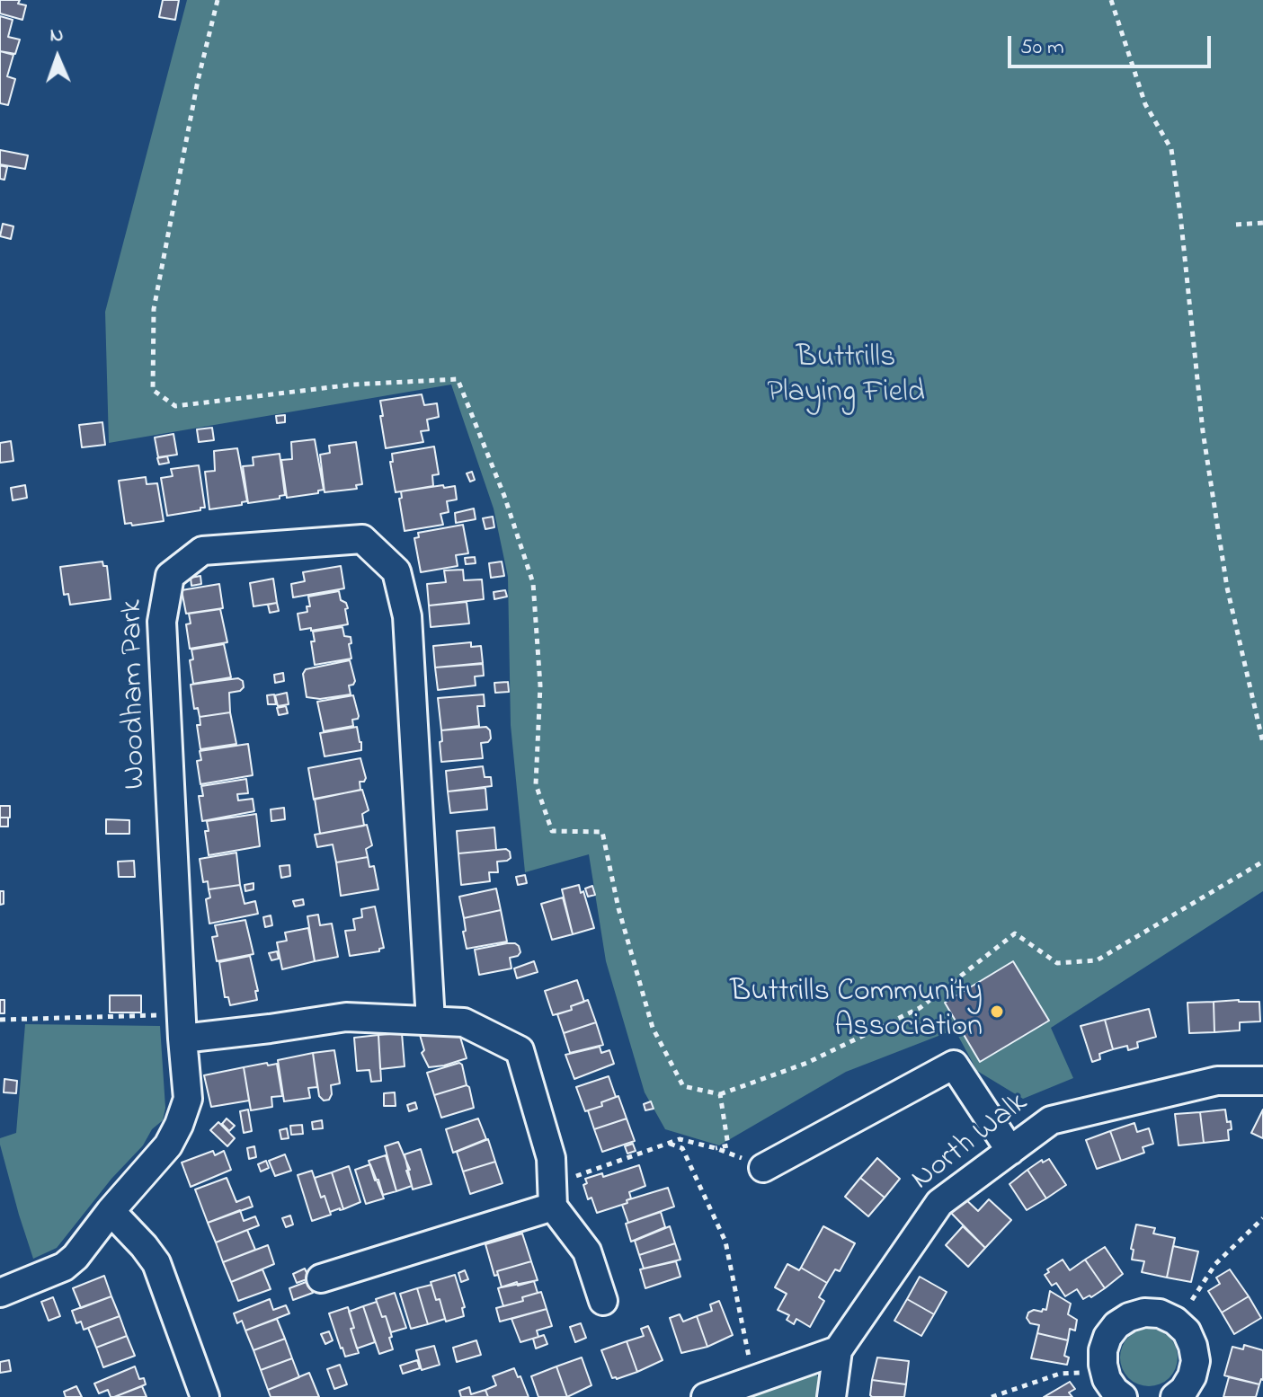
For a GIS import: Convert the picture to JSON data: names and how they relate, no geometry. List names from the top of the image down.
{
  "streets": {
    "street": ["Woodham Park", "North Walk"]
  },
  "parks": ["Buttrills Playing Field"],
  "places": ["Buttrills Community Association"],
  "scale_bar": "50 m",
  "north": "top"
}
